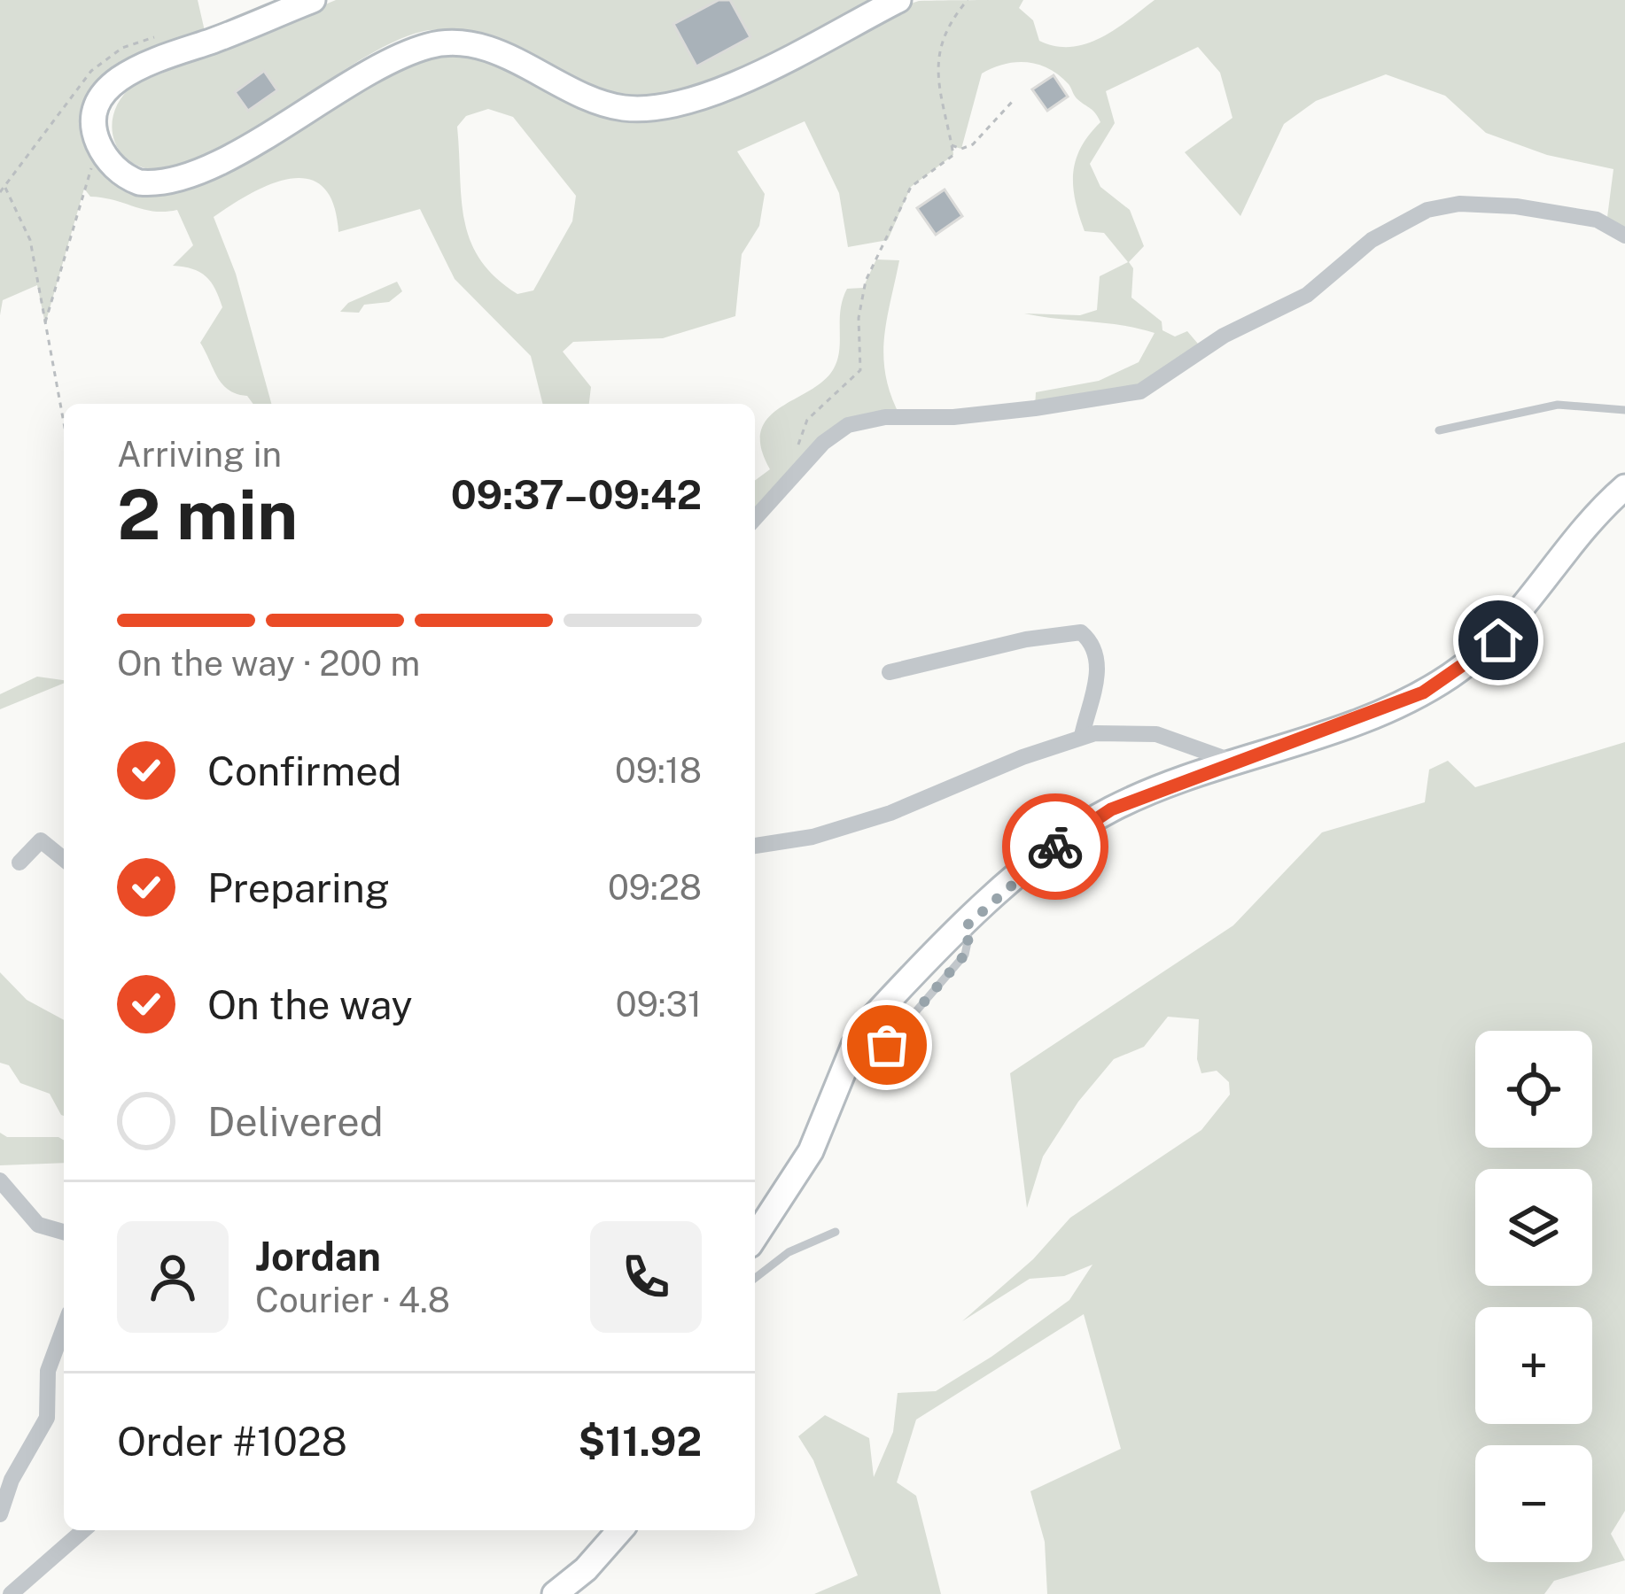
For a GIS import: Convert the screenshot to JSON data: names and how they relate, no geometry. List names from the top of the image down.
{
  "page": {
    "heading": ["2 min", "Arriving in", "09:37–09:42"],
    "panel": [
      "Jordan",
      "Courier · 4.8",
      "Order #1028",
      "$11.92"
    ],
    "bar": "On the way · 200 m",
    "list": [
      ["Confirmed", "09:18"],
      ["Preparing", "09:28"],
      ["On the way", "09:31"],
      "Delivered"
    ],
    "map_buttons": ["+", "−"]
  }
}
